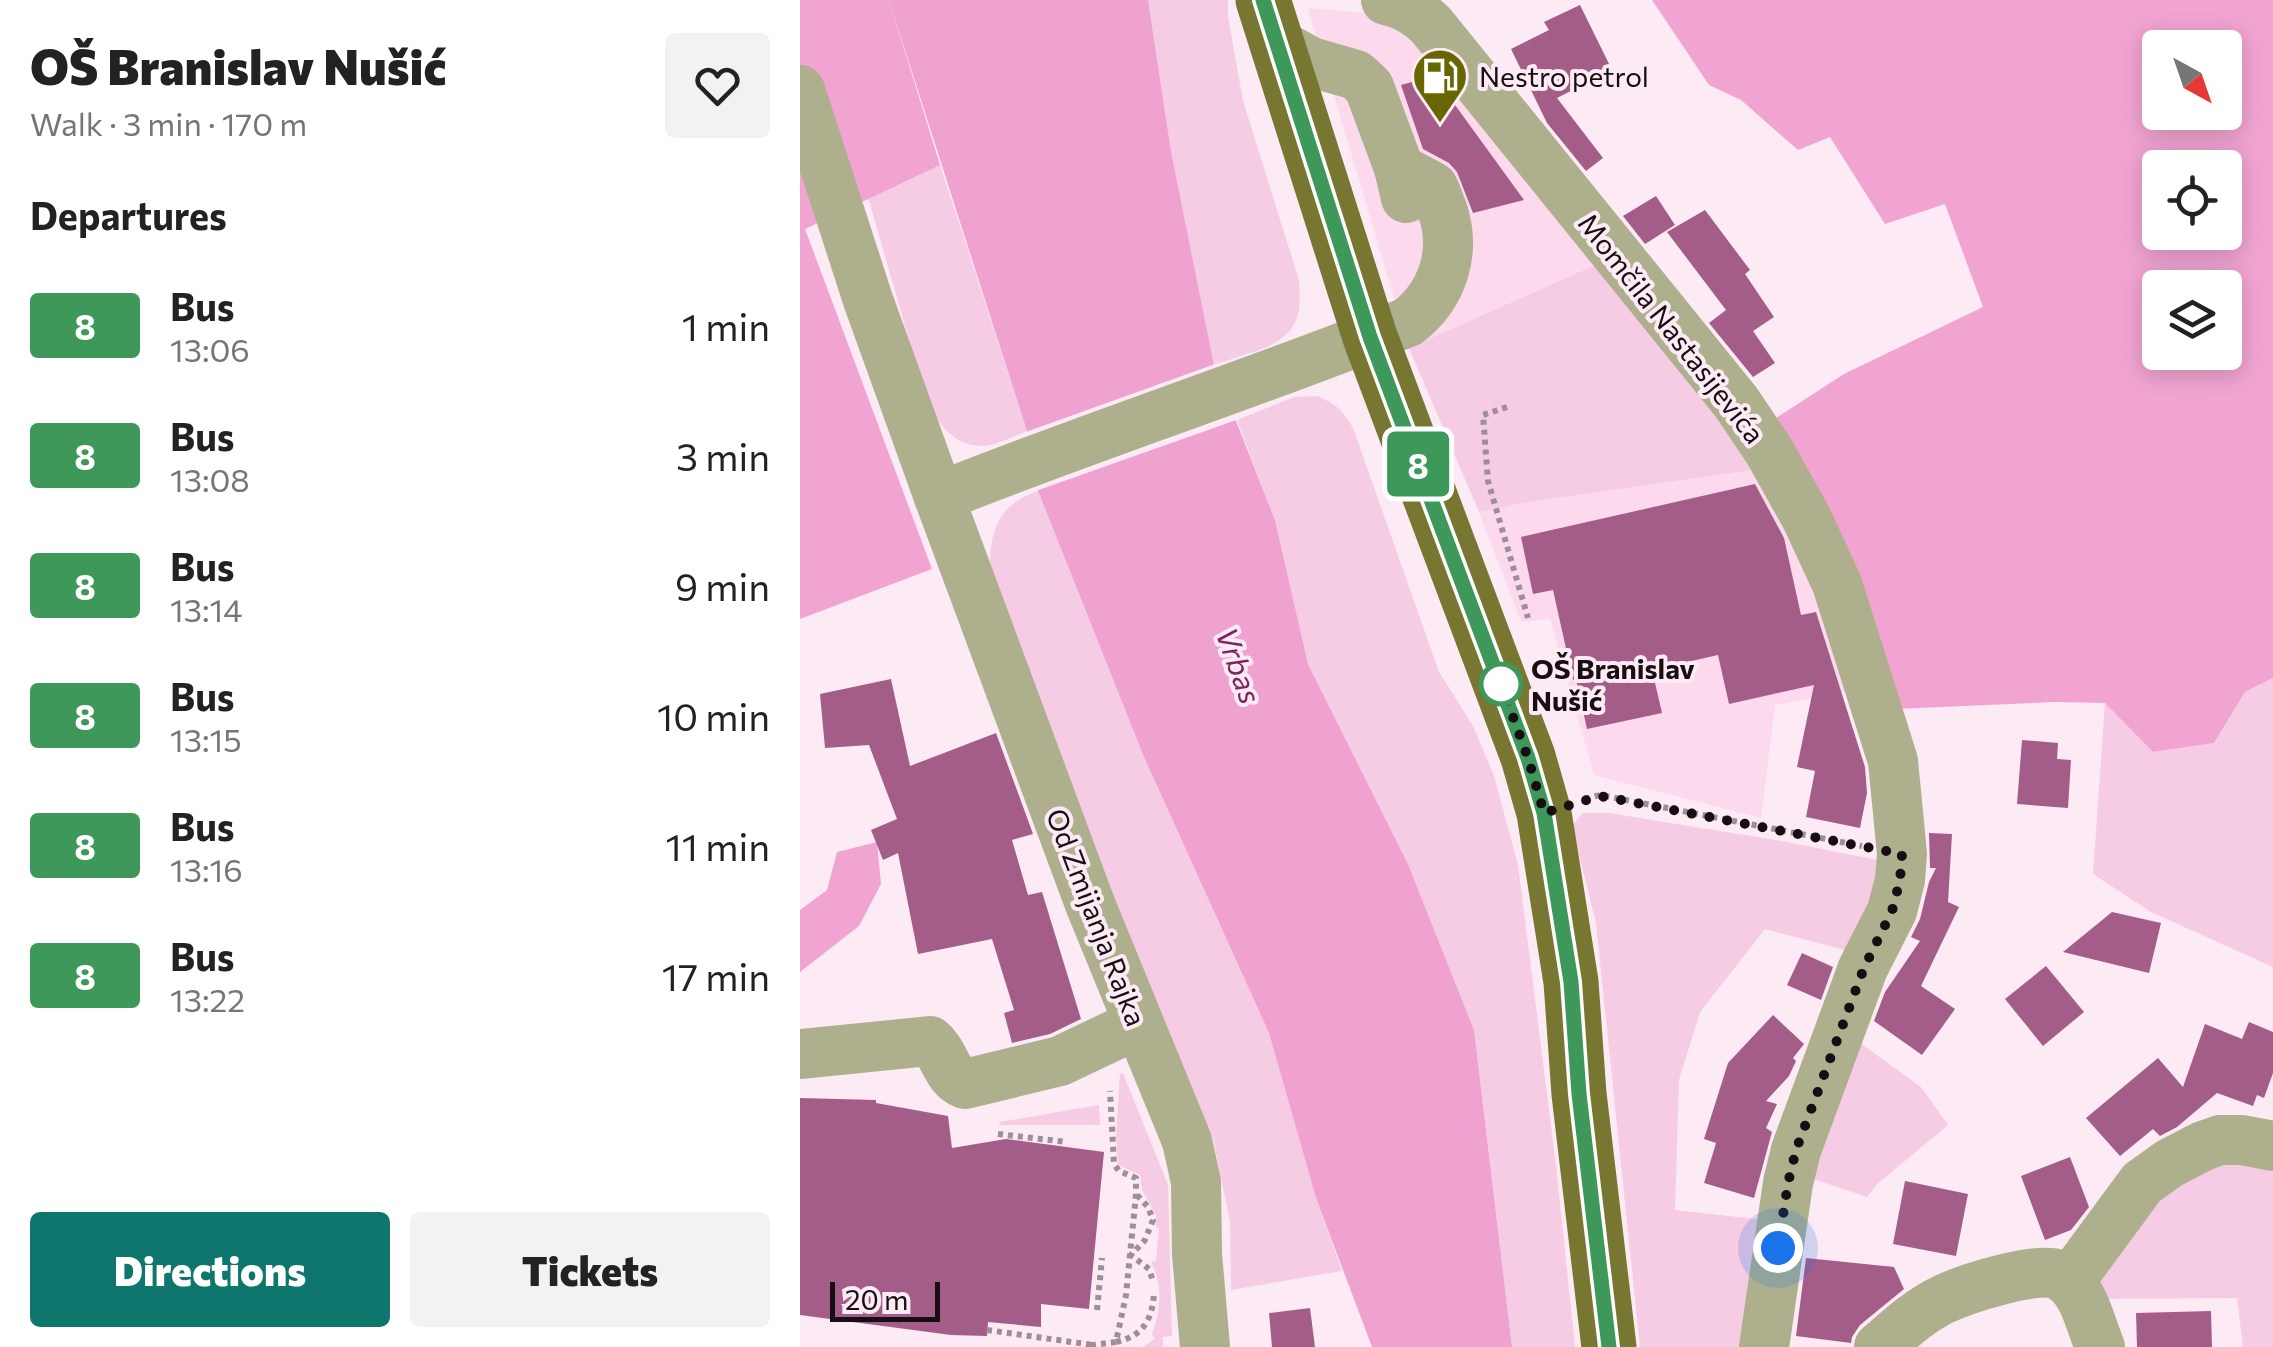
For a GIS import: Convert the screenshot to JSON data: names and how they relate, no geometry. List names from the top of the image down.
{
  "streets": {
    "street": ["Momčila Nastasijevića", "Od Zmijanja Rajka"]
  },
  "water": ["Vrbas"],
  "places": {
    "fuel station": ["Nestro petrol"],
    "other": ["OŠ Branislav Nušić"]
  },
  "lines": ["bus line 8"],
  "scale_bar": "20 m",
  "north": "bottom right",
  "page": {
    "heading": [
      ["OŠ Branislav Nušić", "Walk · 3 min · 170 m"],
      "Departures"
    ],
    "on_map": "8",
    "list": [
      {
        "mark": "8",
        "name": "Bus",
        "note": "13:06",
        "value": "1 min"
      },
      {
        "mark": "8",
        "name": "Bus",
        "note": "13:08",
        "value": "3 min"
      },
      {
        "mark": "8",
        "name": "Bus",
        "note": "13:14",
        "value": "9 min"
      },
      {
        "mark": "8",
        "name": "Bus",
        "note": "13:15",
        "value": "10 min"
      },
      {
        "mark": "8",
        "name": "Bus",
        "note": "13:16",
        "value": "11 min"
      },
      {
        "mark": "8",
        "name": "Bus",
        "note": "13:22",
        "value": "17 min"
      }
    ],
    "buttons": ["Directions", "Tickets"],
    "scale": "20 m"
  }
}
